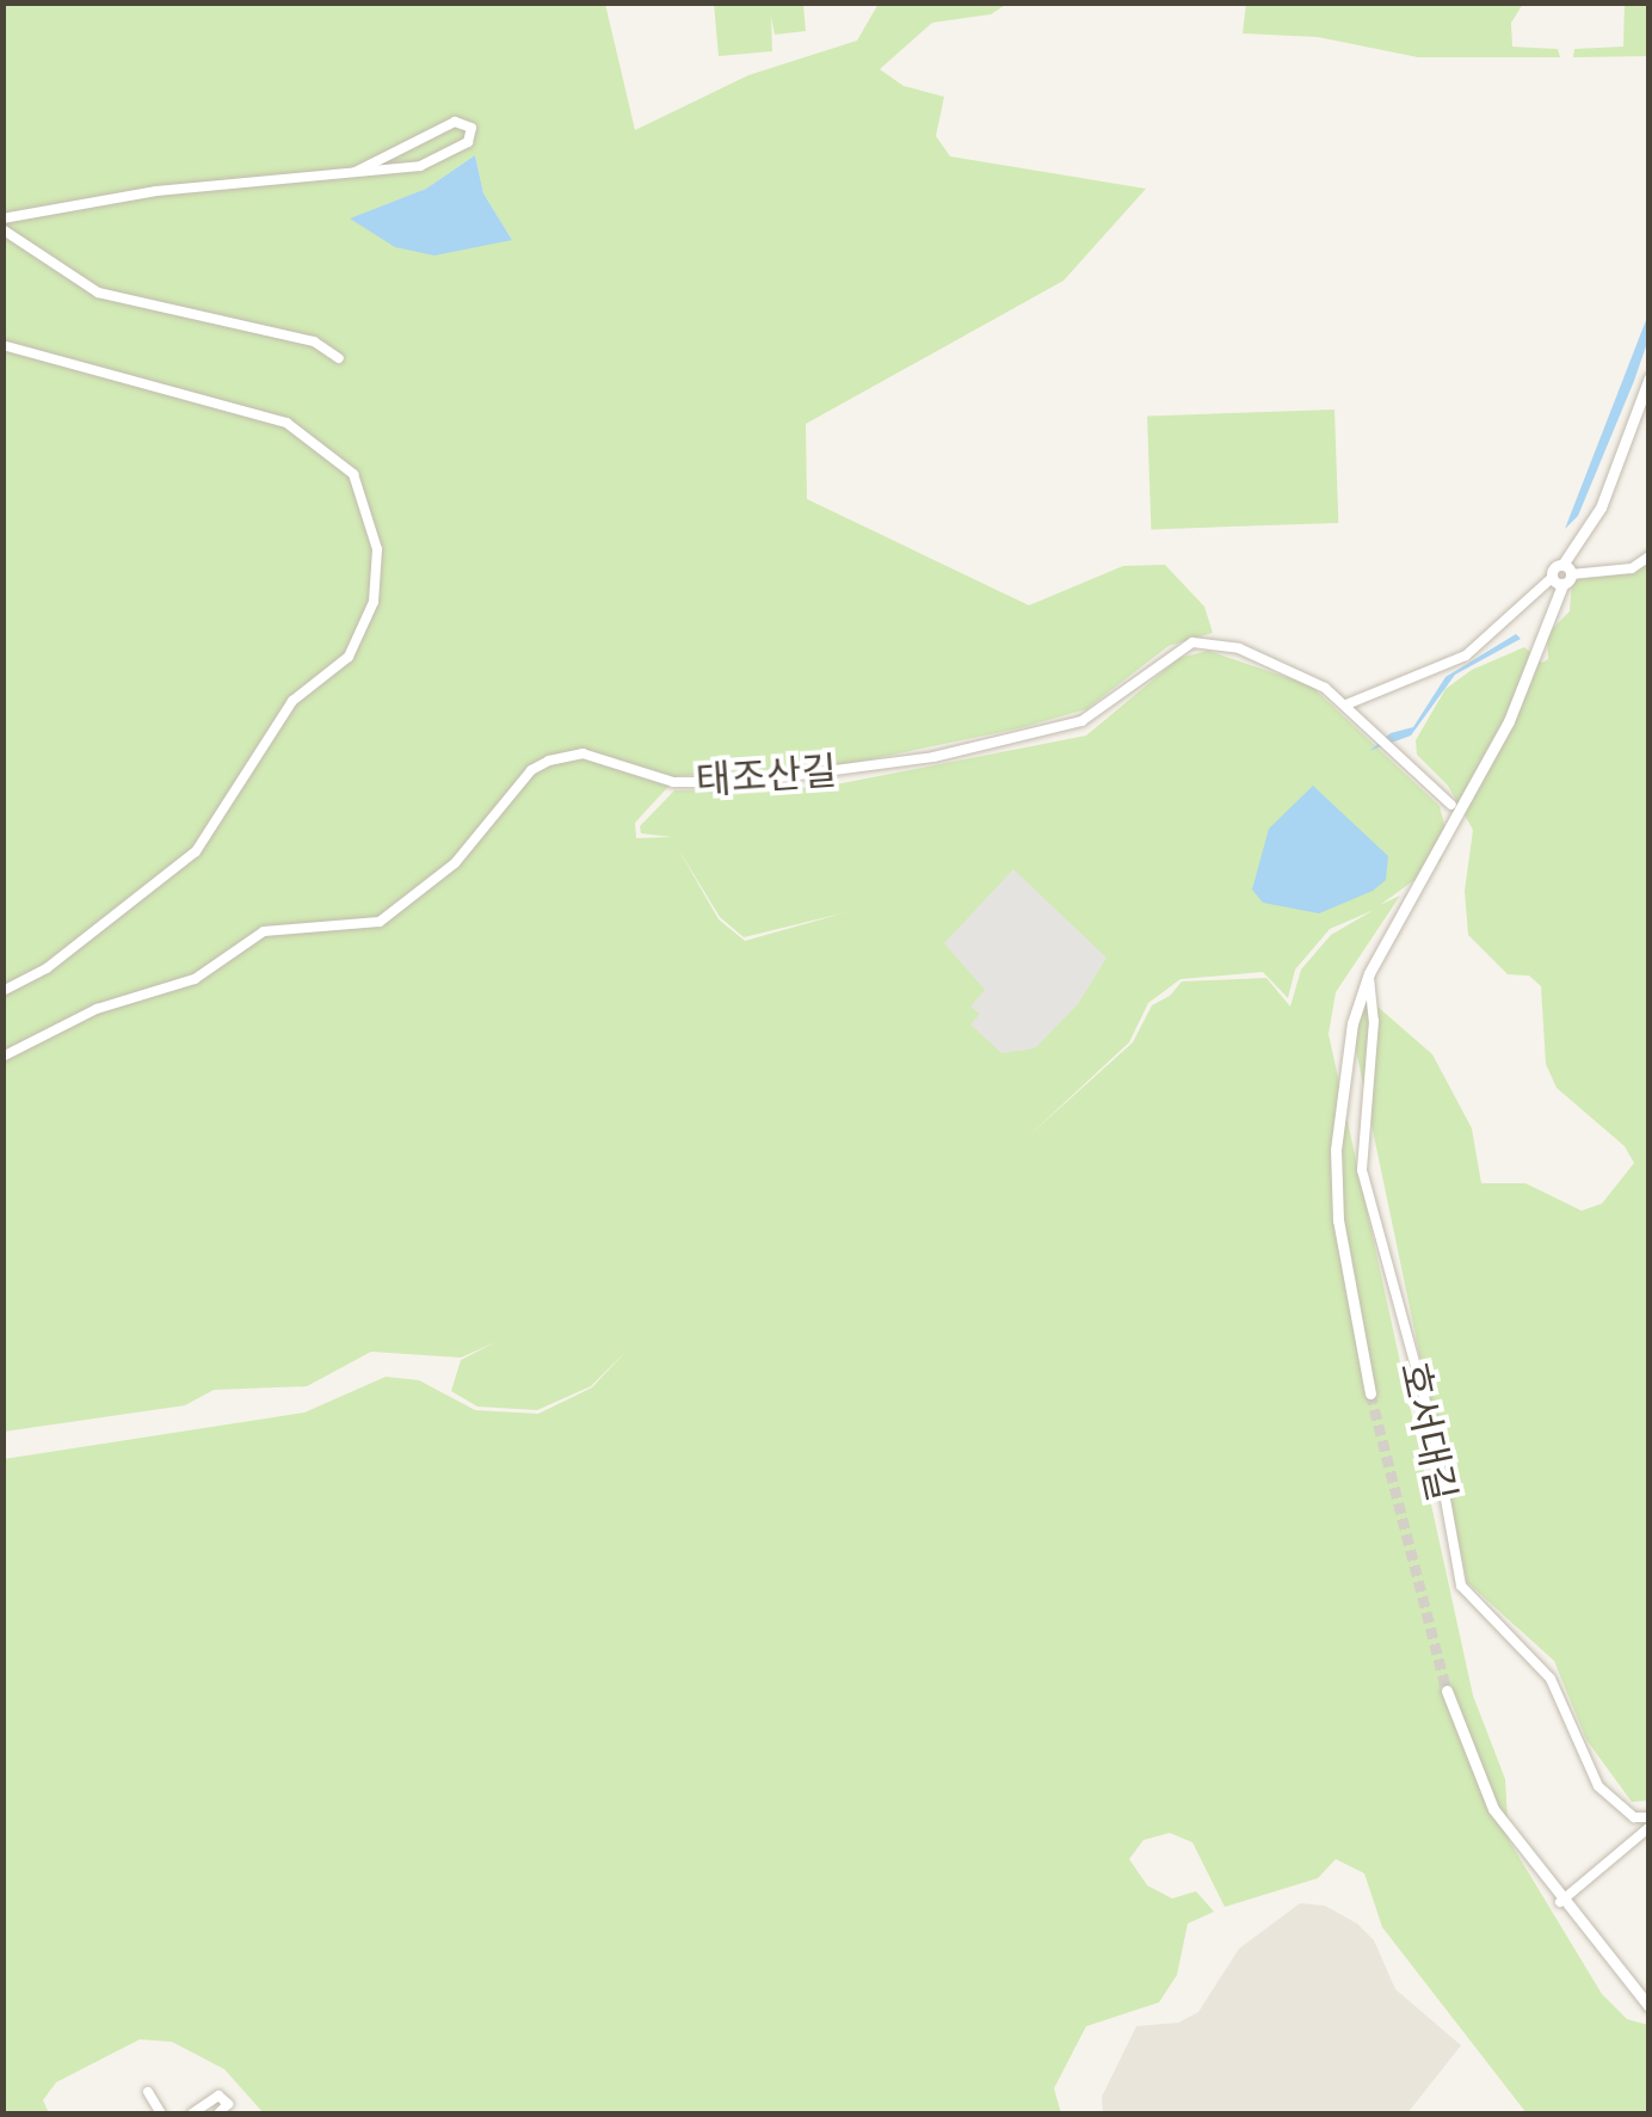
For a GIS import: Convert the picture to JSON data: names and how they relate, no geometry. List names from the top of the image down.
{
  "streets": {
    "street": ["태조산길", "호서대길"]
  }
}
